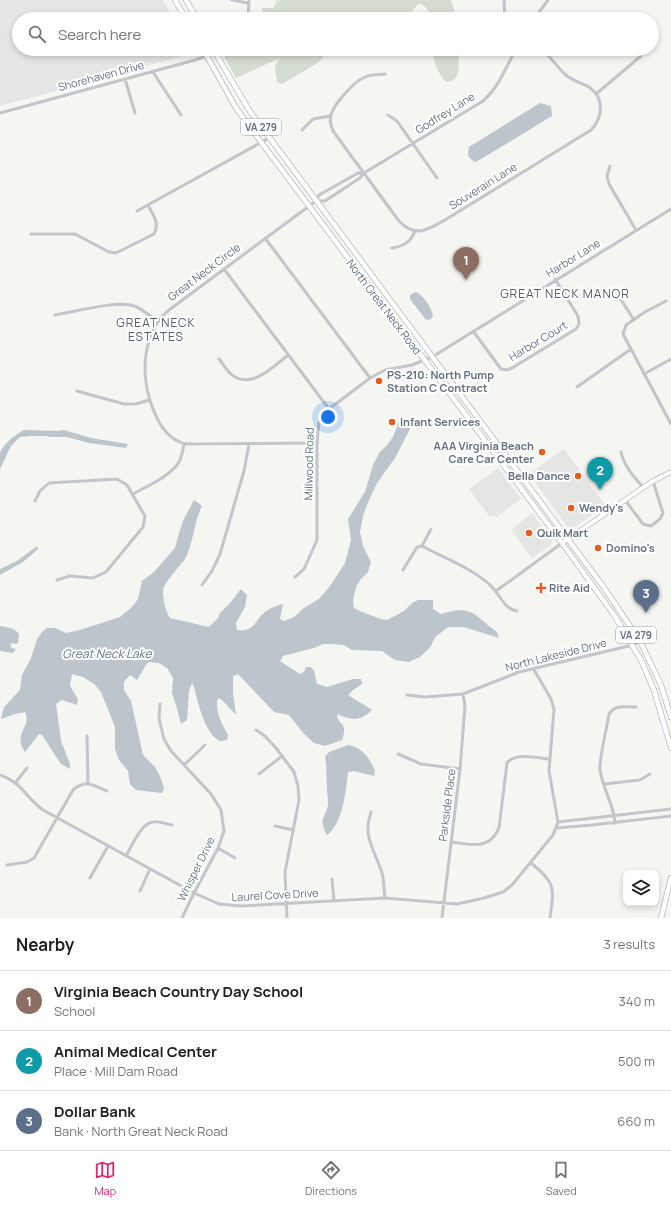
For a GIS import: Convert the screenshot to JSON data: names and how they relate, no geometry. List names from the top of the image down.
{
  "streets": {
    "main road": ["VA 279", "North Great Neck Road"],
    "street": [
      "Shorehaven Drive",
      "Godfrey Lane",
      "Souverain Lane",
      "Harbor Lane",
      "Great Neck Circle",
      "Harbor Court",
      "Millwood Road",
      "North Lakeside Drive",
      "Parkside Place",
      "Whisper Drive",
      "Laurel Cove Drive"
    ]
  },
  "crossings": [
    ["Shorehaven Drive", "North Great Neck Road"],
    ["Godfrey Lane", "Great Neck Circle"],
    ["Godfrey Lane", "North Great Neck Road"],
    ["Harbor Lane", "North Great Neck Road"],
    ["Harbor Lane", "Harbor Court"],
    ["Harbor Lane", "Millwood Road"],
    ["Great Neck Circle", "North Great Neck Road"],
    ["North Great Neck Road", "Millwood Road"],
    ["North Great Neck Road", "North Lakeside Drive"],
    ["North Lakeside Drive", "Parkside Place"],
    ["Parkside Place", "Laurel Cove Drive"],
    ["Whisper Drive", "Laurel Cove Drive"]
  ],
  "districts": ["GREAT NECK MANOR", "GREAT NECK ESTATES"],
  "water": ["Great Neck Lake"],
  "places": {
    "other": [
      "PS-210: North Pump Station C Contract",
      "Infant Services",
      "AAA Virginia Beach Care Car Center",
      "Bella Dance",
      "Wendy's",
      "Quik Mart",
      "Domino's"
    ],
    "health": ["Rite Aid"]
  },
  "page": {
    "search": "Search here",
    "pins": ["1", "2", "3"],
    "heading": ["Nearby", "3 results"],
    "list": [
      {
        "mark": "1",
        "name": "Virginia Beach Country Day School",
        "note": "School",
        "value": "340 m"
      },
      {
        "mark": "2",
        "name": "Animal Medical Center",
        "note": "Place · Mill Dam Road",
        "value": "500 m"
      },
      {
        "mark": "3",
        "name": "Dollar Bank",
        "note": "Bank · North Great Neck Road",
        "value": "660 m"
      }
    ],
    "nav": ["Map", "Directions", "Saved"]
  }
}
